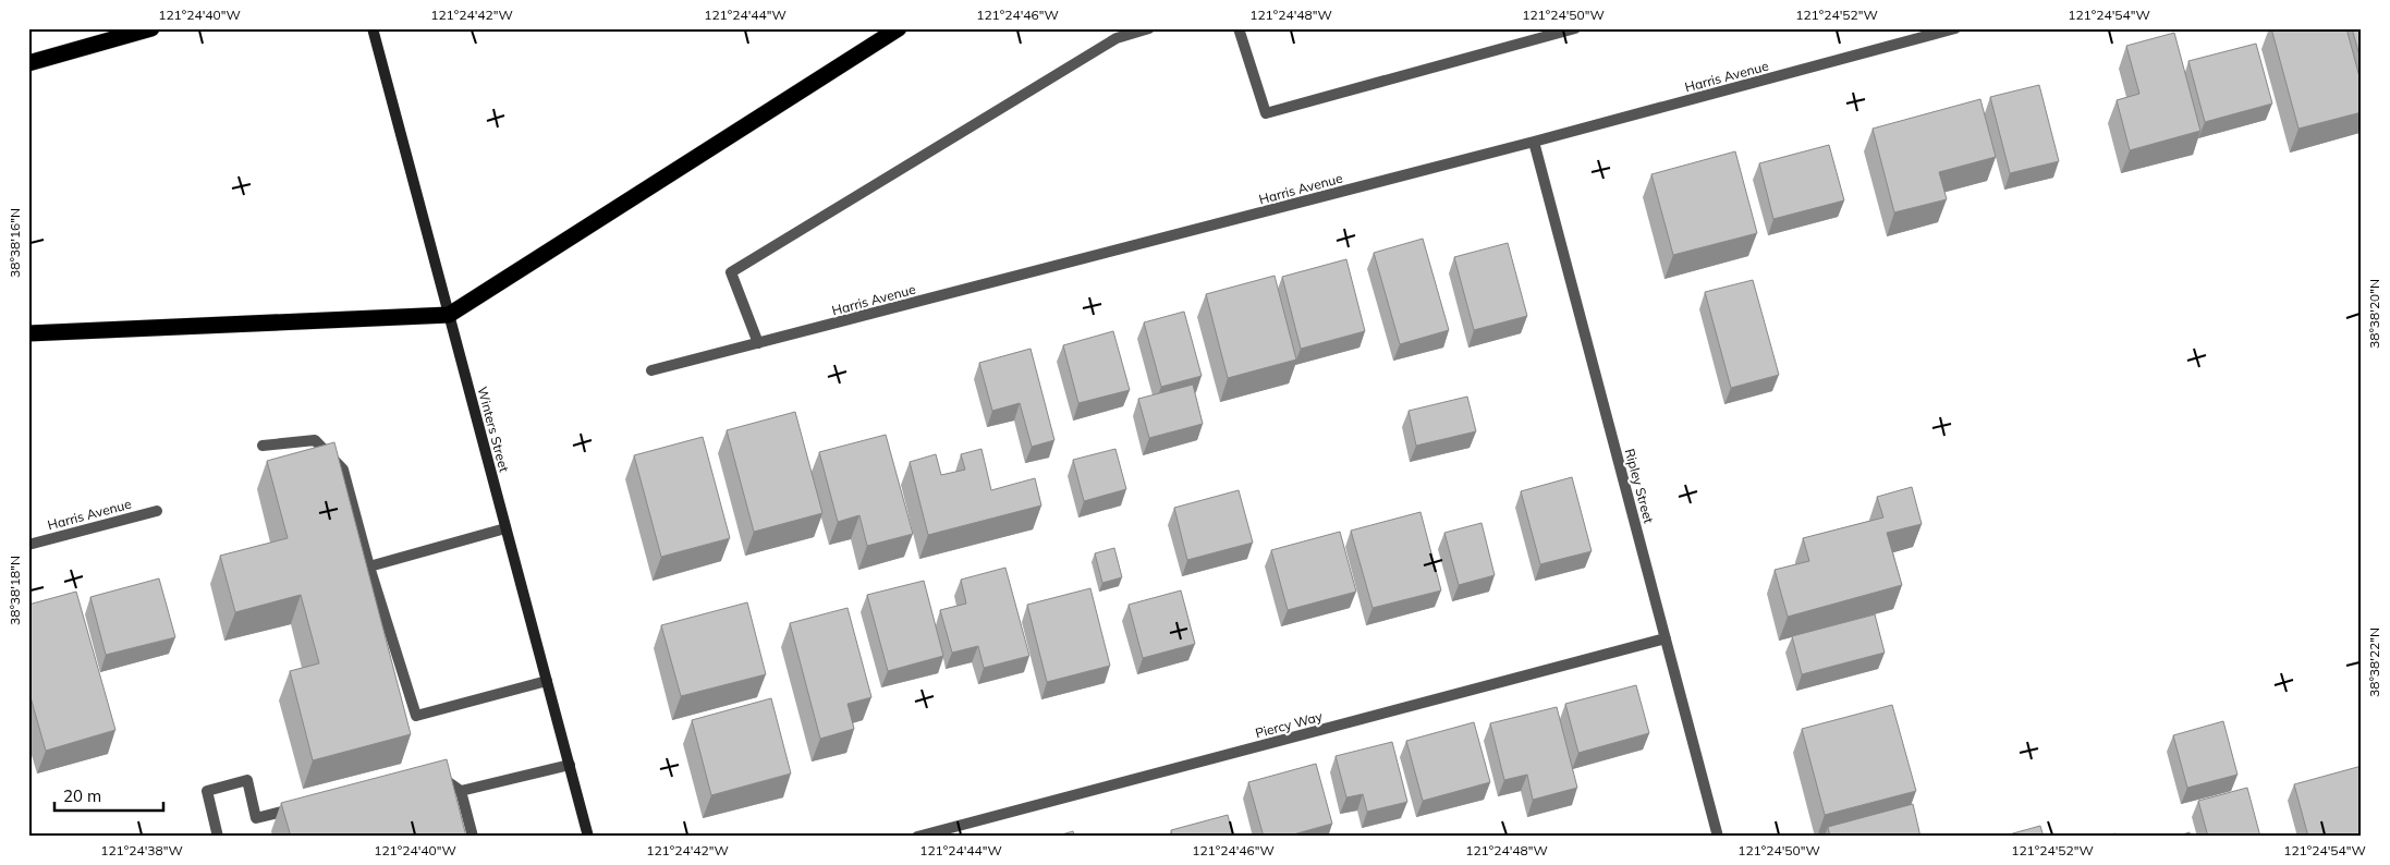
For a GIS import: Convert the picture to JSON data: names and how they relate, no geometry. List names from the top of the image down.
{
  "streets": {
    "main road": ["Winters Street"],
    "street": ["Harris Avenue", "Ripley Street", "Piercy Way"]
  },
  "crossings": [
    ["Harris Avenue", "Ripley Street"],
    ["Ripley Street", "Piercy Way"]
  ],
  "scale_bar": "20 m",
  "coordinates": [
    "121°24'40\"W",
    "121°24'42\"W",
    "121°24'44\"W",
    "121°24'46\"W",
    "121°24'48\"W",
    "121°24'50\"W",
    "121°24'52\"W",
    "121°24'54\"W",
    "38°38'16\"N",
    "38°38'20\"N",
    "38°38'18\"N",
    "38°38'22\"N",
    "121°24'38\"W"
  ]
}
